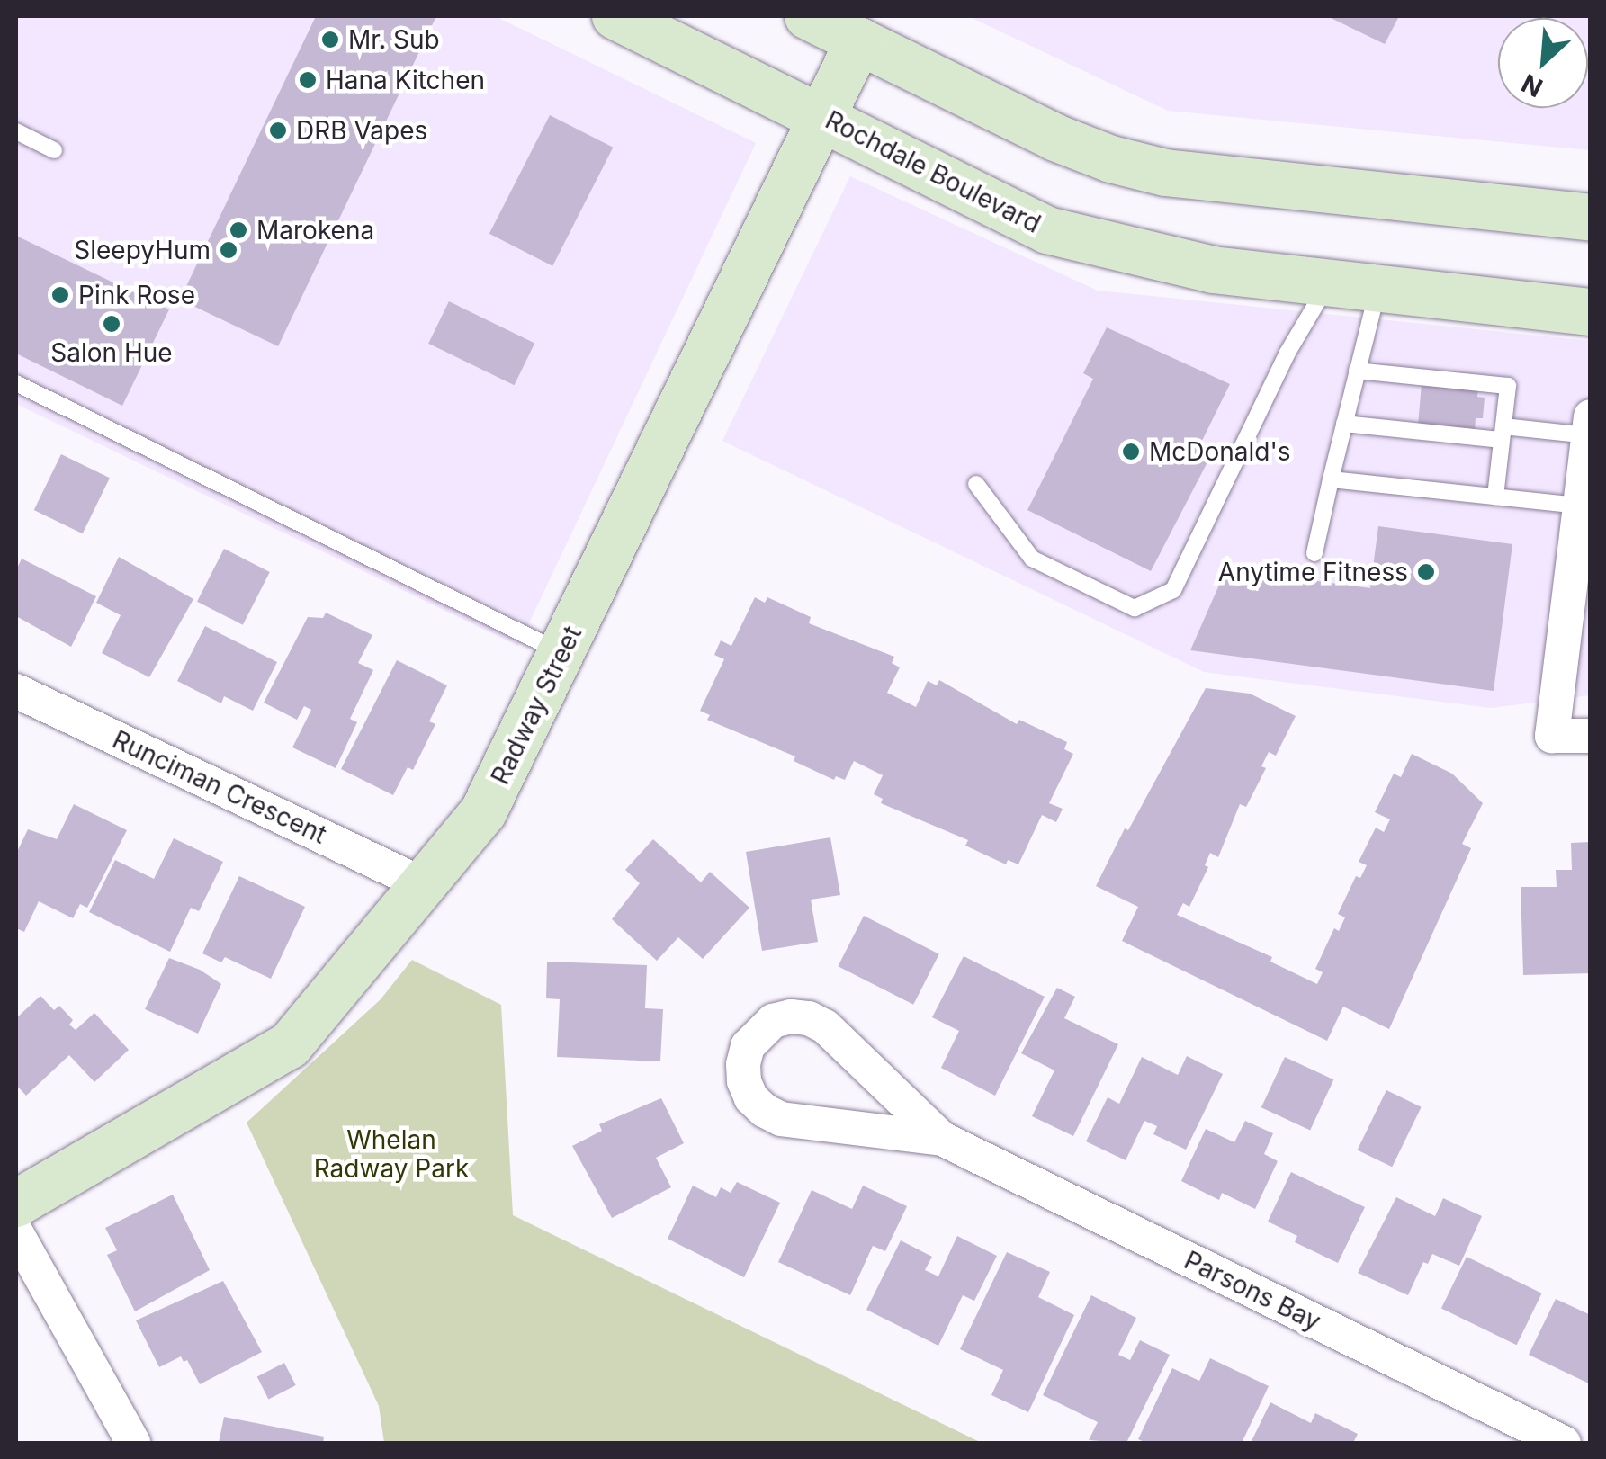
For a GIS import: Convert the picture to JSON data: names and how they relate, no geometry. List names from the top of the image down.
{
  "streets": {
    "main road": ["Rochdale Boulevard", "Radway Street"],
    "street": ["Runciman Crescent", "Parsons Bay"]
  },
  "crossings": [
    ["Rochdale Boulevard", "Radway Street"],
    ["Radway Street", "Runciman Crescent"]
  ],
  "parks": ["Whelan Radway Park"],
  "places": [
    "Mr. Sub",
    "Hana Kitchen",
    "DRB Vapes",
    "Marokena",
    "SleepyHum",
    "Pink Rose",
    "Salon Hue",
    "McDonald's",
    "Anytime Fitness"
  ],
  "north": "bottom left"
}
